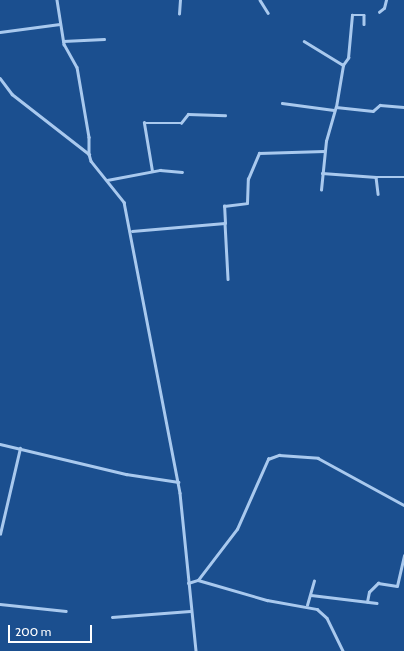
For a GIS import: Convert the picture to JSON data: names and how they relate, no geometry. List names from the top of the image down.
{
  "scale_bar": "200 m"
}
